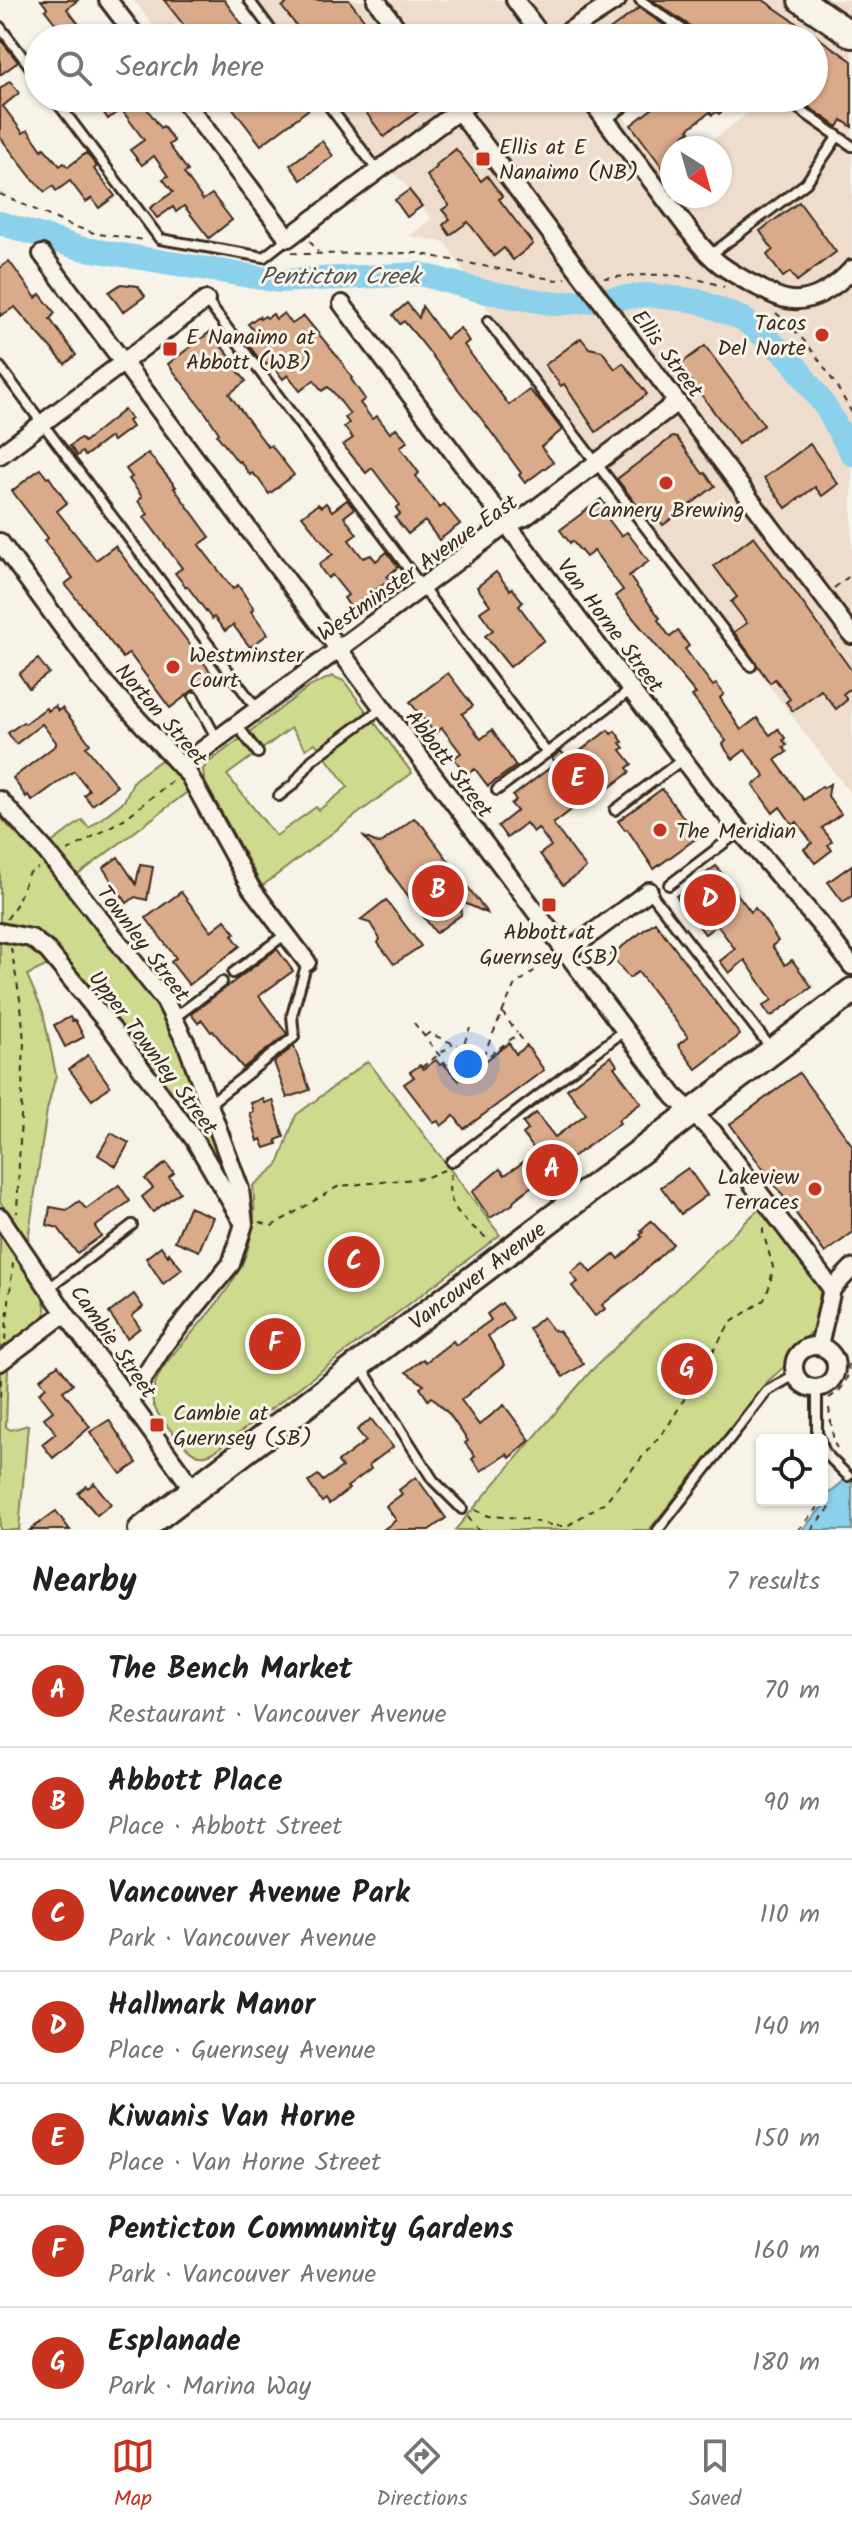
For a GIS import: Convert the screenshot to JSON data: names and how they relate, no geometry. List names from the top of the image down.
{
  "streets": {
    "street": [
      "Ellis Street",
      "Westminster Avenue East",
      "Van Horne Street",
      "Norton Street",
      "Abbott Street",
      "Townley Street",
      "Upper Townley Street",
      "Vancouver Avenue",
      "Cambie Street"
    ]
  },
  "crossings": [
    ["Ellis Street", "Westminster Avenue East"],
    ["Westminster Avenue East", "Van Horne Street"],
    ["Westminster Avenue East", "Norton Street"],
    ["Westminster Avenue East", "Abbott Street"],
    ["Abbott Street", "Vancouver Avenue"],
    ["Townley Street", "Upper Townley Street"],
    ["Vancouver Avenue", "Cambie Street"]
  ],
  "water": ["Penticton Creek"],
  "places": {
    "transit": [
      "Ellis at E Nanaimo (NB)",
      "E Nanaimo at Abbott (WB)",
      "Abbott at Guernsey (SB)",
      "Cambie at Guernsey (SB)"
    ],
    "other": [
      "Tacos Del Norte",
      "Cannery Brewing",
      "Westminster Court",
      "The Meridian",
      "Lakeview Terraces"
    ]
  },
  "north": "bottom right",
  "page": {
    "search": "Search here",
    "pins": [
      "E",
      "B",
      "D",
      "A",
      "C",
      "F",
      "G"
    ],
    "heading": ["Nearby", "7 results"],
    "list": [
      {
        "mark": "A",
        "name": "The Bench Market",
        "note": "Restaurant · Vancouver Avenue",
        "value": "70 m"
      },
      {
        "mark": "B",
        "name": "Abbott Place",
        "note": "Place · Abbott Street",
        "value": "90 m"
      },
      {
        "mark": "C",
        "name": "Vancouver Avenue Park",
        "note": "Park · Vancouver Avenue",
        "value": "110 m"
      },
      {
        "mark": "D",
        "name": "Hallmark Manor",
        "note": "Place · Guernsey Avenue",
        "value": "140 m"
      },
      {
        "mark": "E",
        "name": "Kiwanis Van Horne",
        "note": "Place · Van Horne Street",
        "value": "150 m"
      },
      {
        "mark": "F",
        "name": "Penticton Community Gardens",
        "note": "Park · Vancouver Avenue",
        "value": "160 m"
      },
      {
        "mark": "G",
        "name": "Esplanade",
        "note": "Park · Marina Way",
        "value": "180 m"
      }
    ],
    "nav": ["Map", "Directions", "Saved"]
  }
}
